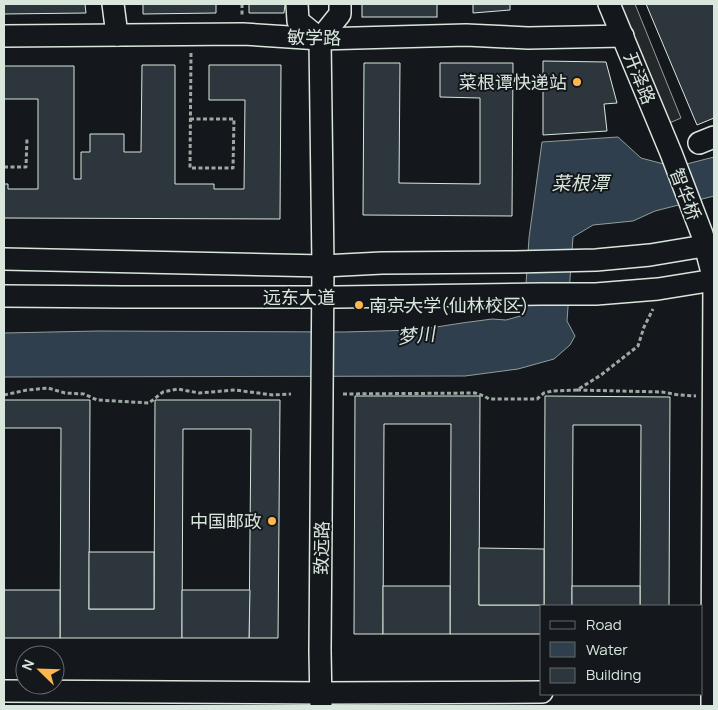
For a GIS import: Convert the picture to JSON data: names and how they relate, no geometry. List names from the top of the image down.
{
  "streets": {
    "street": [
      "敏学路",
      "开泽路",
      "智华桥",
      "远东大道",
      "致远路"
    ]
  },
  "crossings": [
    ["敏学路", "开泽路"],
    ["敏学路", "致远路"],
    ["开泽路", "智华桥"],
    ["智华桥", "远东大道"],
    ["远东大道", "致远路"]
  ],
  "water": ["菜根潭", "梦川"],
  "places": ["菜根谭快递站", "南京大学(仙林校区)", "中国邮政"],
  "legend": ["Road", "Water", "Building"],
  "north": "top left"
}
